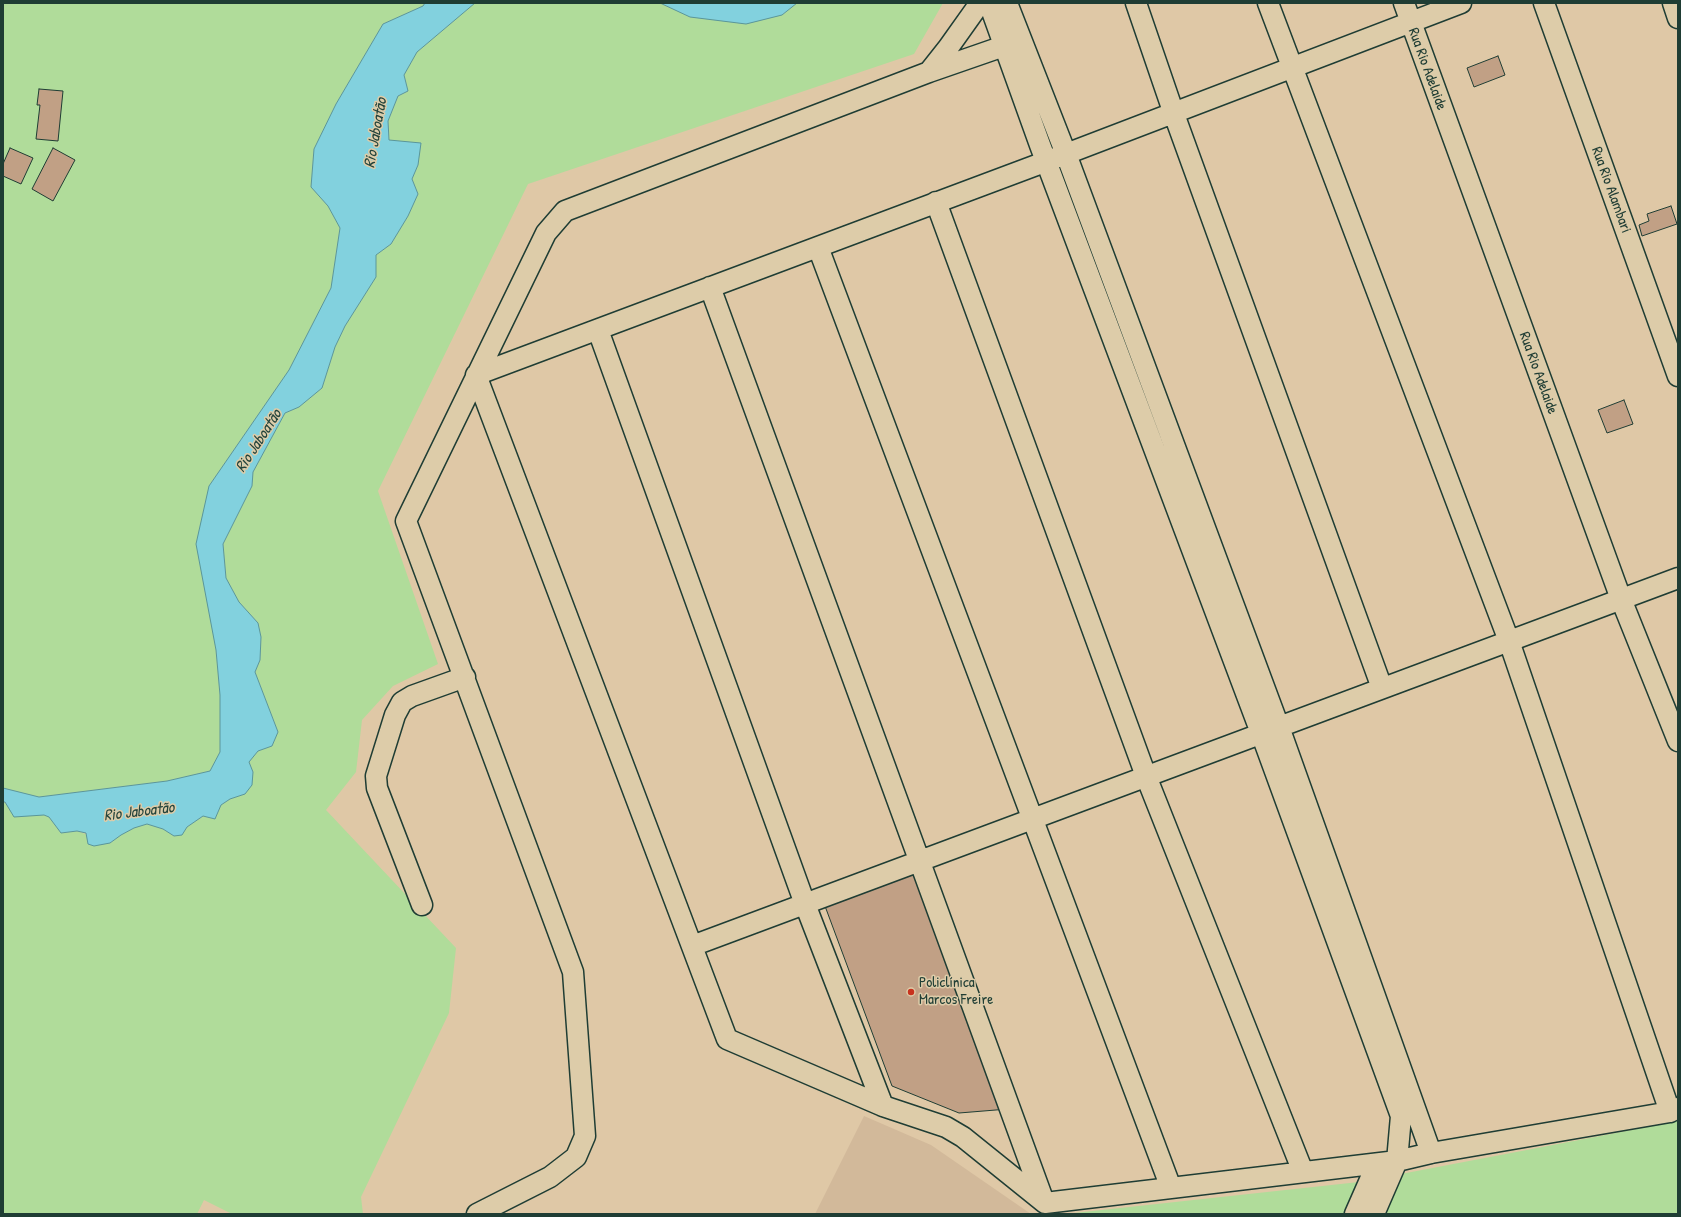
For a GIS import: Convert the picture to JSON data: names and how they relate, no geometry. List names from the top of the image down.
{
  "streets": {
    "street": ["Rua Rio Adelaide", "Rua Rio Alambari"]
  },
  "water": ["Rio Jaboatão"],
  "places": ["Policlínica Marcos Freire"]
}
